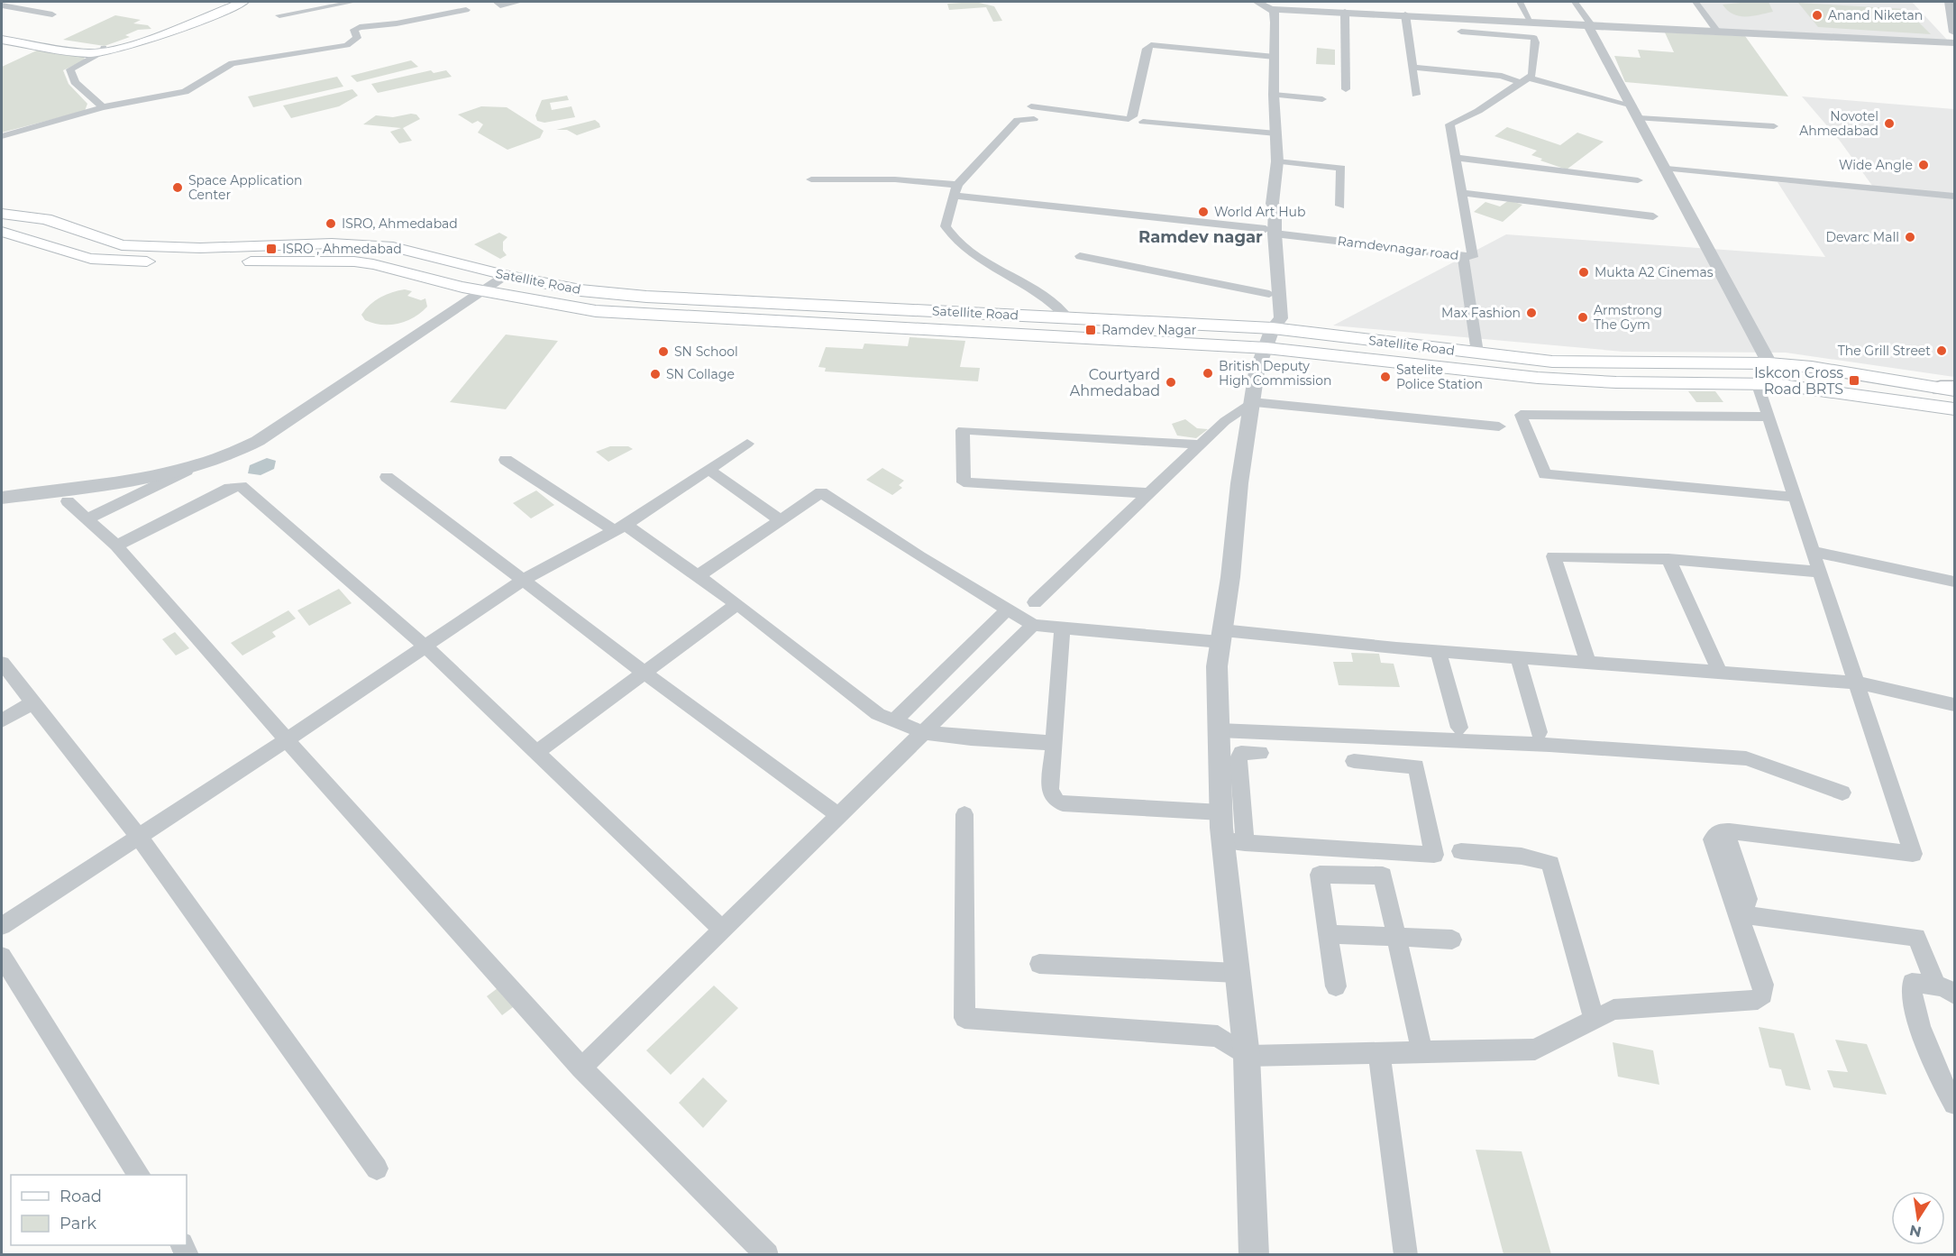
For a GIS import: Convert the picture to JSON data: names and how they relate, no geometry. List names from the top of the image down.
{
  "streets": {
    "main road": ["Satellite Road"],
    "street": ["Ramdevnagar road"]
  },
  "districts": ["Ramdev nagar"],
  "places": {
    "other": [
      "Anand Niketan",
      "Novotel Ahmedabad",
      "Wide Angle",
      "Space Application Center",
      "World Art Hub",
      "ISRO, Ahmedabad",
      "Devarc Mall",
      "Mukta A2 Cinemas",
      "Max Fashion",
      "Armstrong The Gym",
      "The Grill Street",
      "SN School",
      "British Deputy High Commission",
      "SN Collage",
      "Satelite Police Station",
      "Courtyard Ahmedabad"
    ],
    "transit": ["ISRO , Ahmedabad", "Ramdev Nagar", "Iskcon Cross Road BRTS"]
  },
  "legend": ["Road", "Park"],
  "north": "bottom"
}
